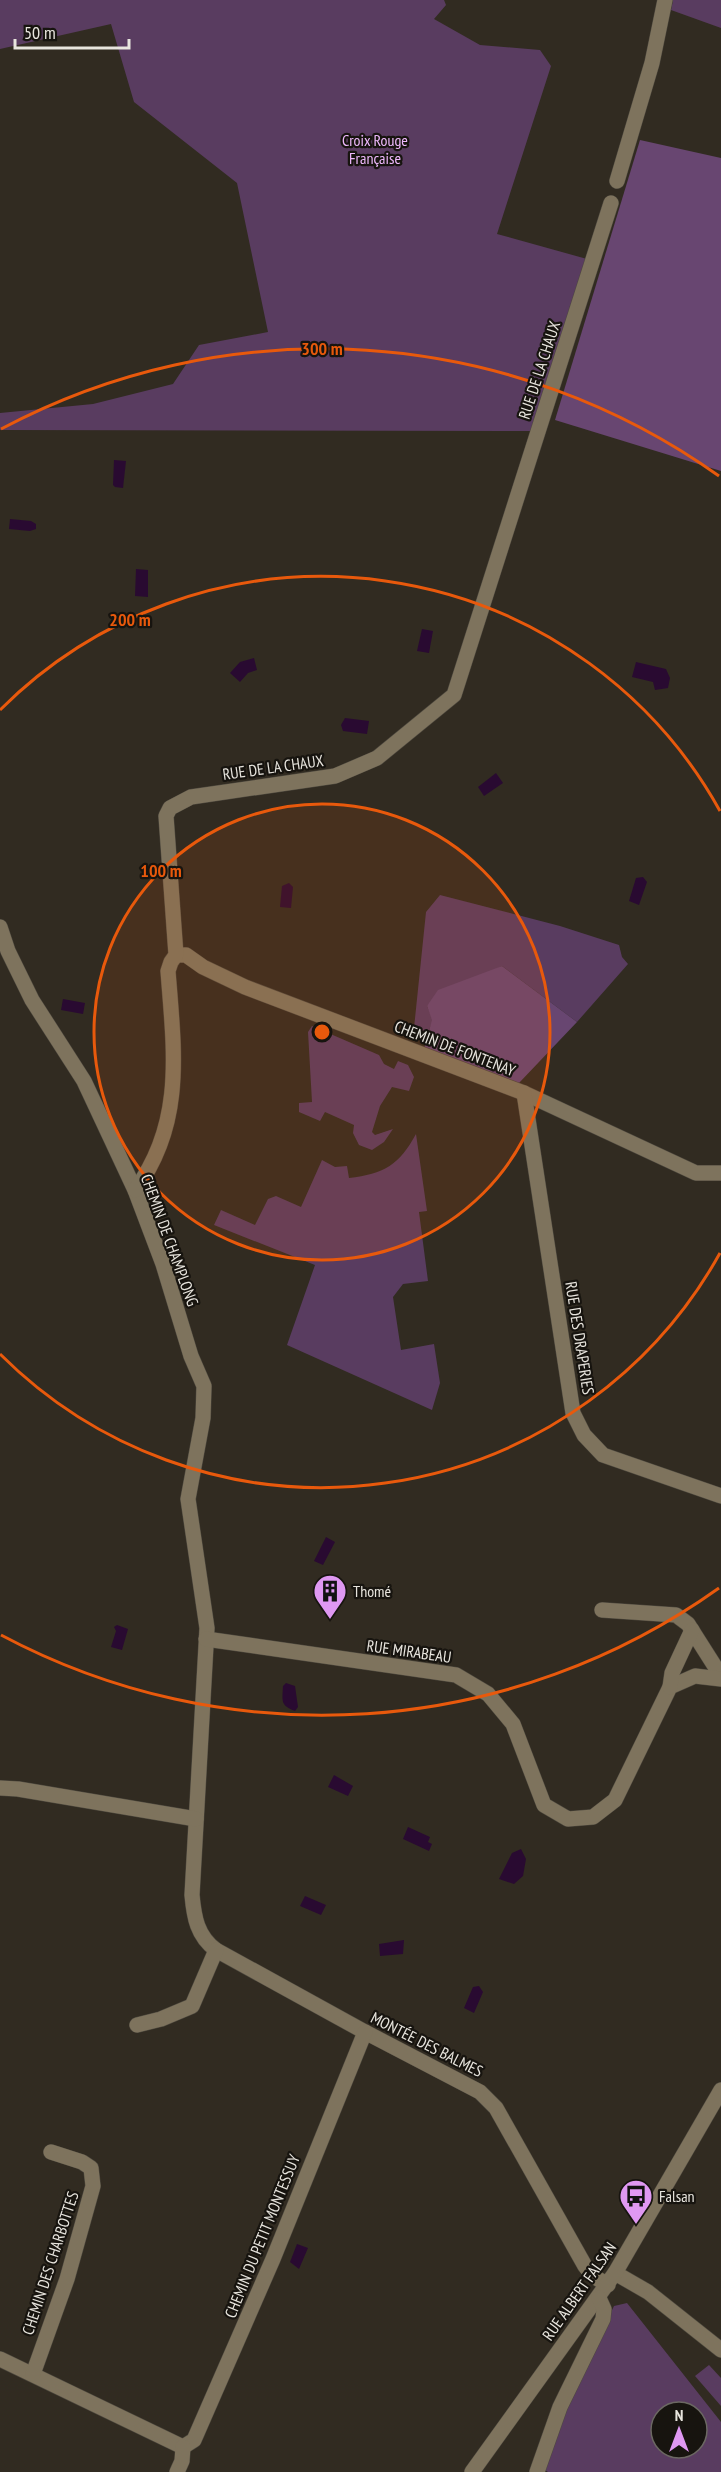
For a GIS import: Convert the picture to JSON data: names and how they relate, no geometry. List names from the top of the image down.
{
  "streets": {
    "street": [
      "RUE DE LA CHAUX",
      "CHEMIN DE FONTENAY",
      "CHEMIN DE CHAMPLONG",
      "RUE DES DRAPERIES",
      "RUE MIRABEAU",
      "MONTÉE DES BALMES",
      "CHEMIN DU PETIT MONTESSUY",
      "CHEMIN DES CHARBOTTES",
      "RUE ALBERT FALSAN"
    ]
  },
  "crossings": [
    ["RUE DE LA CHAUX", "CHEMIN DE FONTENAY"],
    ["RUE DE LA CHAUX", "CHEMIN DE CHAMPLONG"],
    ["CHEMIN DE FONTENAY", "RUE DES DRAPERIES"],
    ["CHEMIN DE CHAMPLONG", "MONTÉE DES BALMES"],
    ["RUE MIRABEAU", "MONTÉE DES BALMES"],
    ["MONTÉE DES BALMES", "CHEMIN DU PETIT MONTESSUY"],
    ["MONTÉE DES BALMES", "RUE ALBERT FALSAN"]
  ],
  "parks": ["Croix Rouge Française"],
  "places": {
    "building": ["Thomé"],
    "bus stop": ["Falsan"]
  },
  "scale_bar": "50 m",
  "north": "top",
  "rings": ["300 m", "200 m", "100 m"]
}
